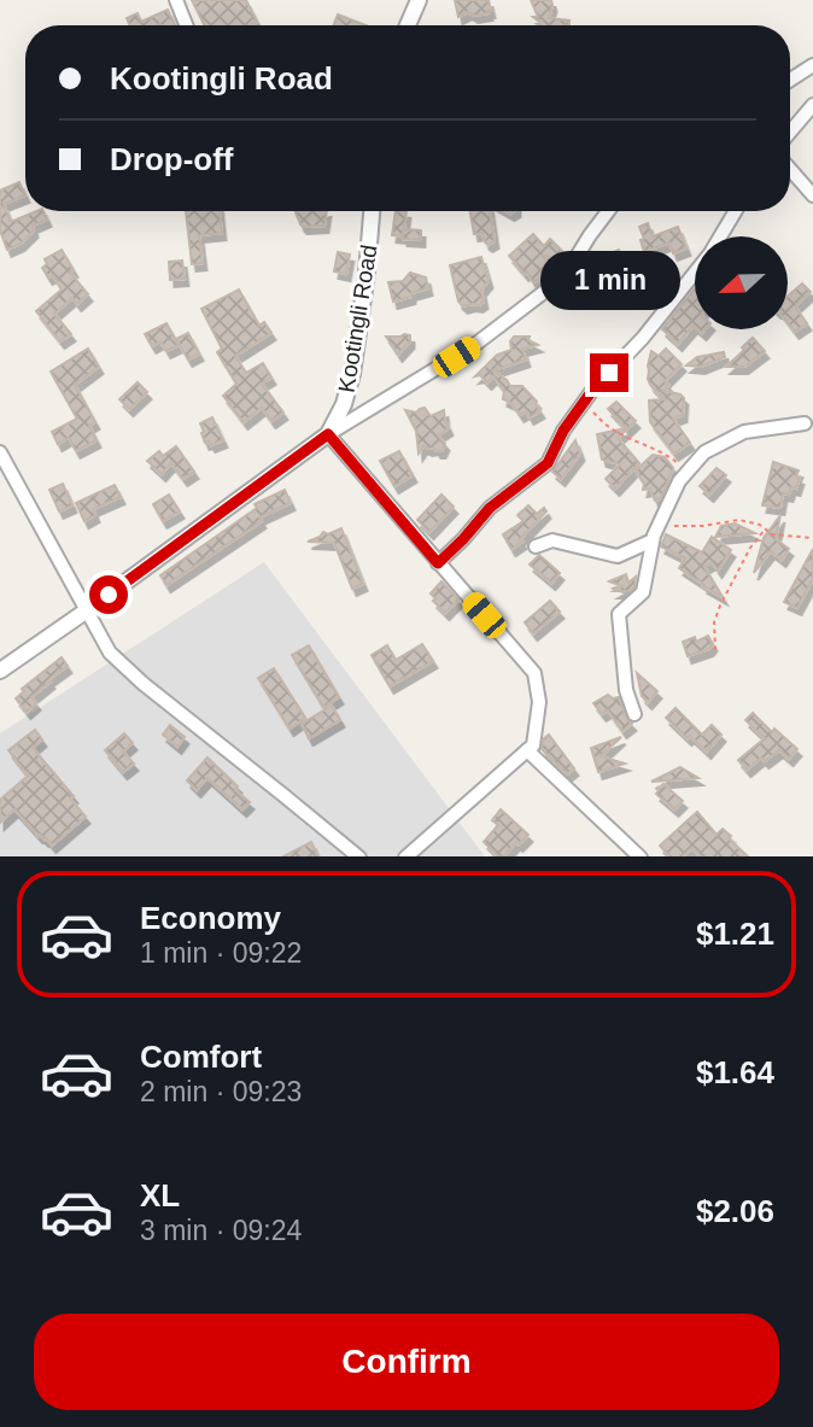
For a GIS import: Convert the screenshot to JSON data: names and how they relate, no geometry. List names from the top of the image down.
{
  "streets": {
    "street": ["Kootingli Road"]
  },
  "north": "left",
  "page": {
    "banner": ["Kootingli Road", "Drop-off"],
    "bubble": "1 min",
    "list": [
      {
        "name": "Economy",
        "note": "1 min · 09:22",
        "value": "$1.21"
      },
      {
        "name": "Comfort",
        "note": "2 min · 09:23",
        "value": "$1.64"
      },
      {
        "name": "XL",
        "note": "3 min · 09:24",
        "value": "$2.06"
      }
    ],
    "buttons": "Confirm"
  }
}
